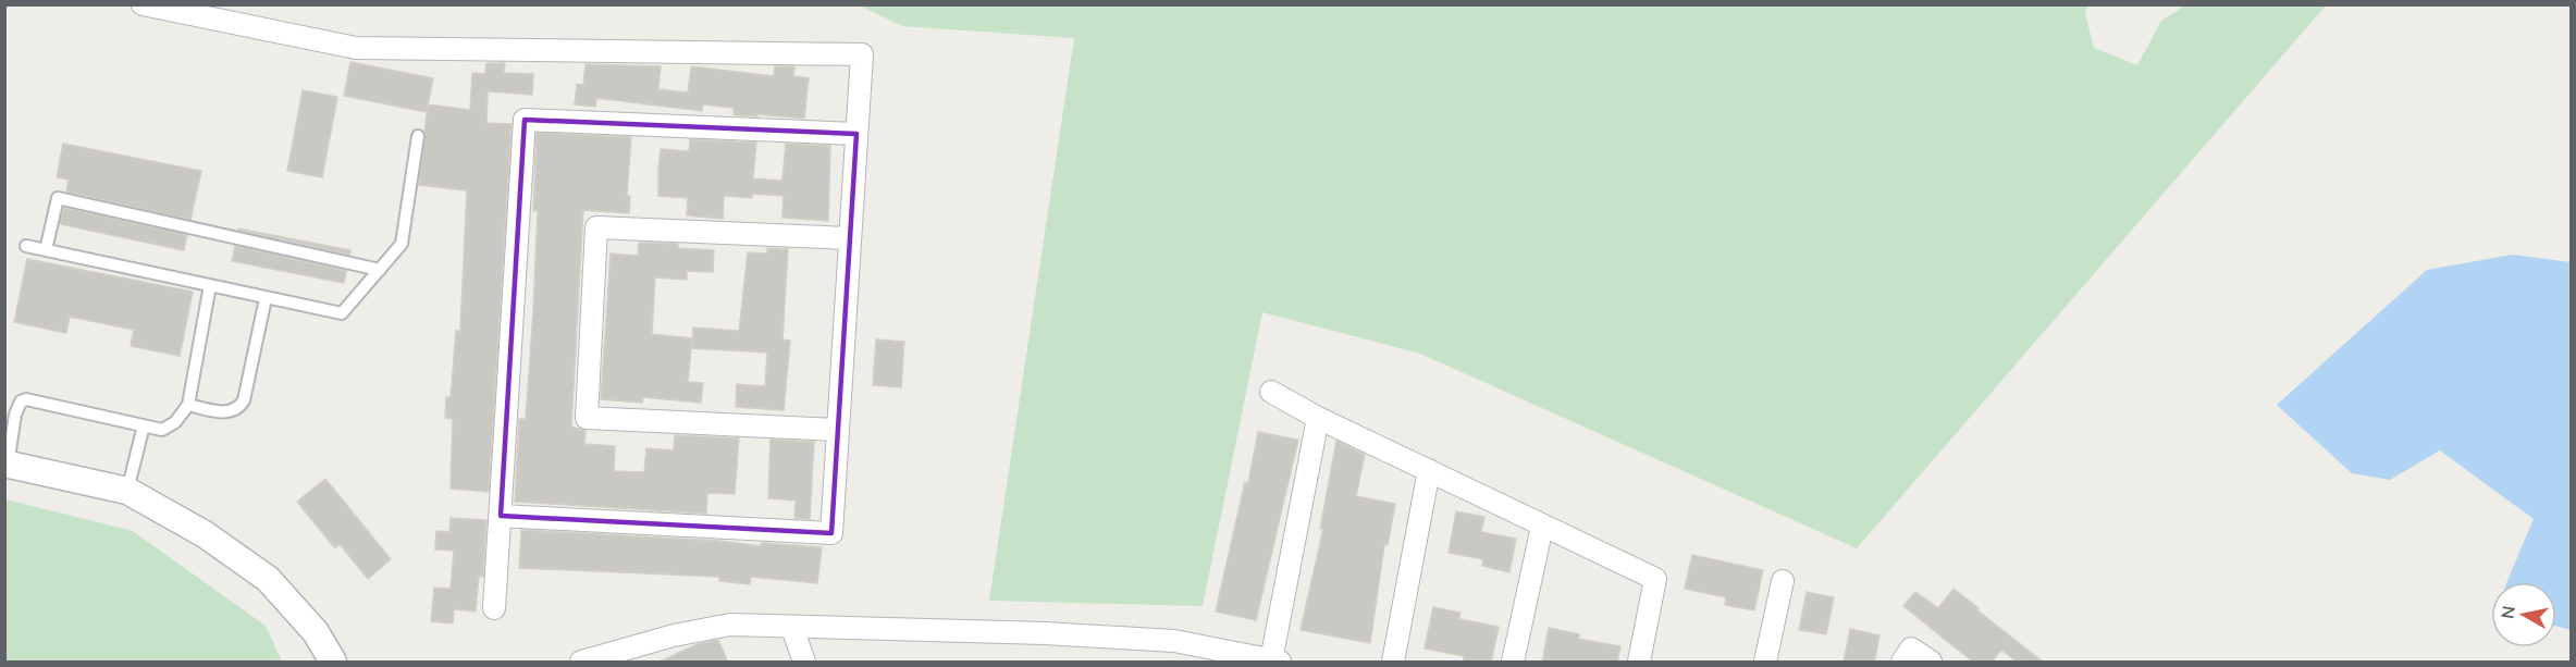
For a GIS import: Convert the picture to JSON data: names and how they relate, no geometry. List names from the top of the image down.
{
  "north": "left"
}
